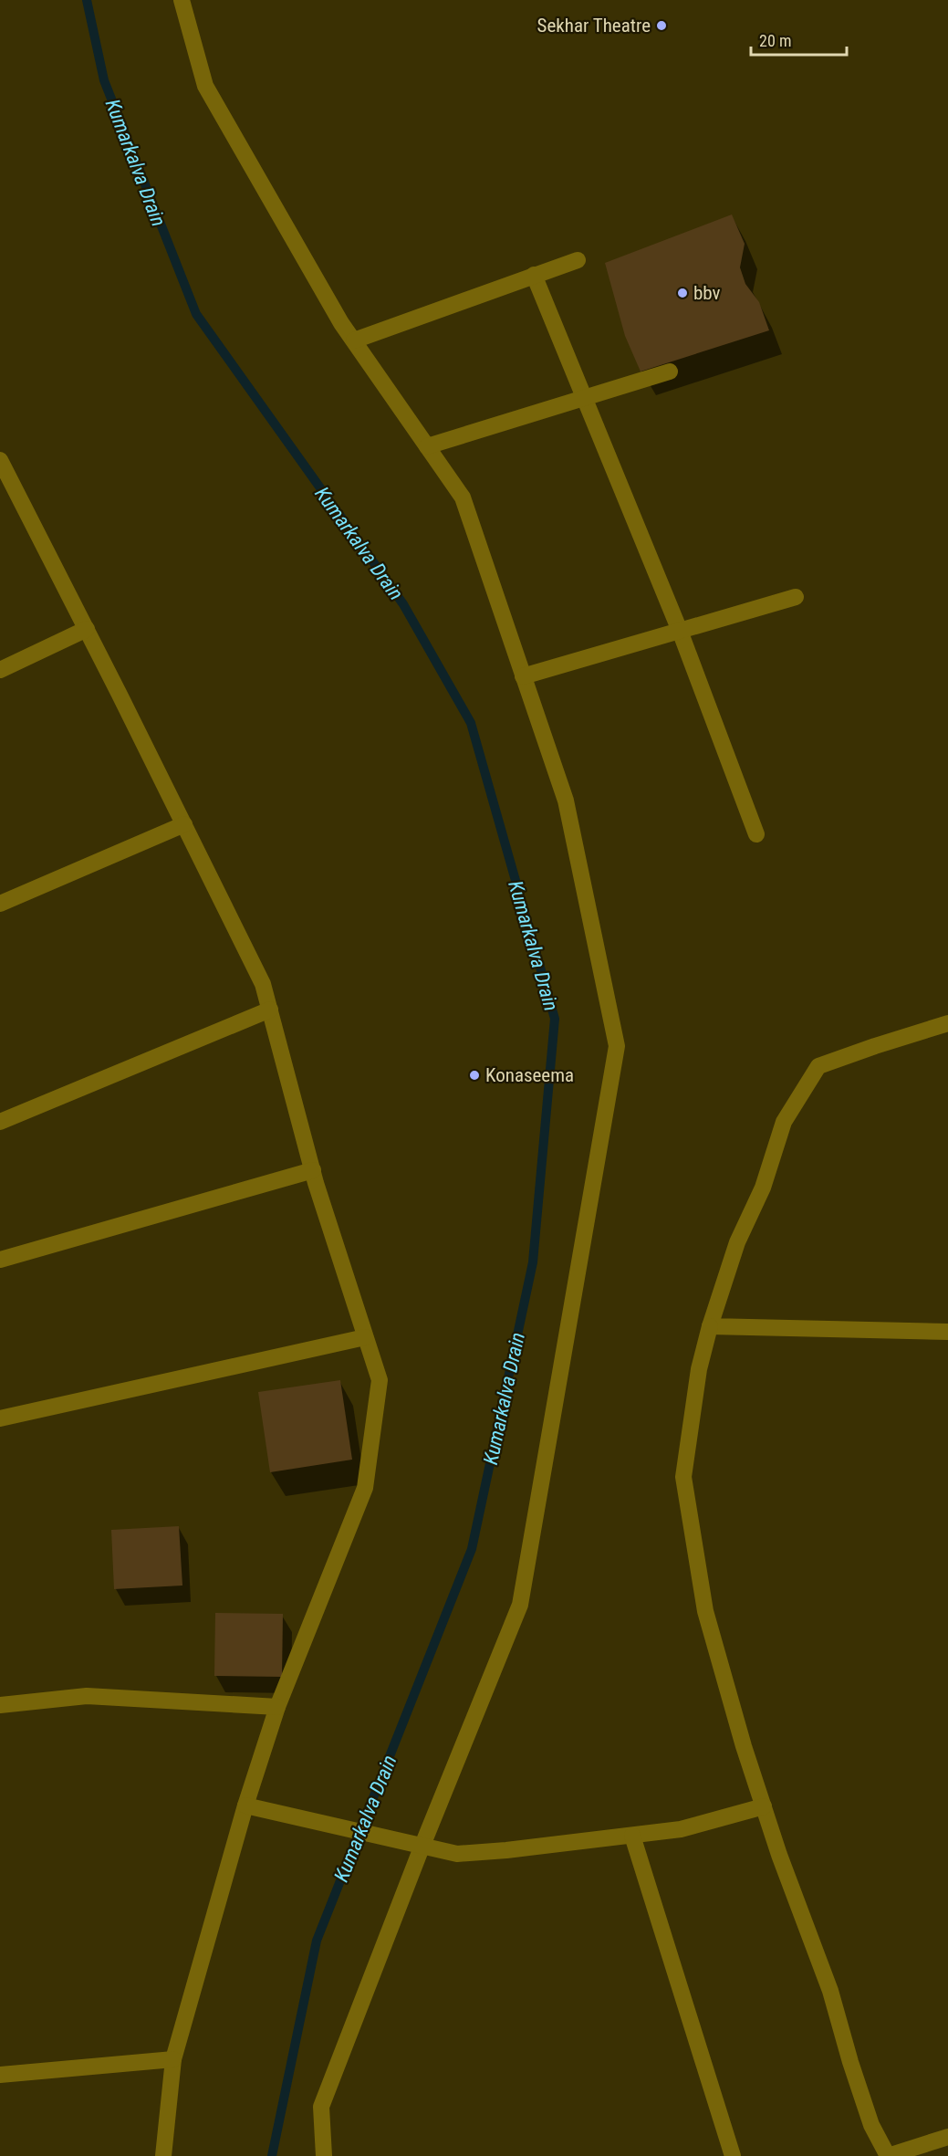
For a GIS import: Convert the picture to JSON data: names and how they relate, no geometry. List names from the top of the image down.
{
  "water": ["Kumarkalva Drain"],
  "places": ["Sekhar Theatre", "bbv", "Konaseema"],
  "scale_bar": "20 m"
}
